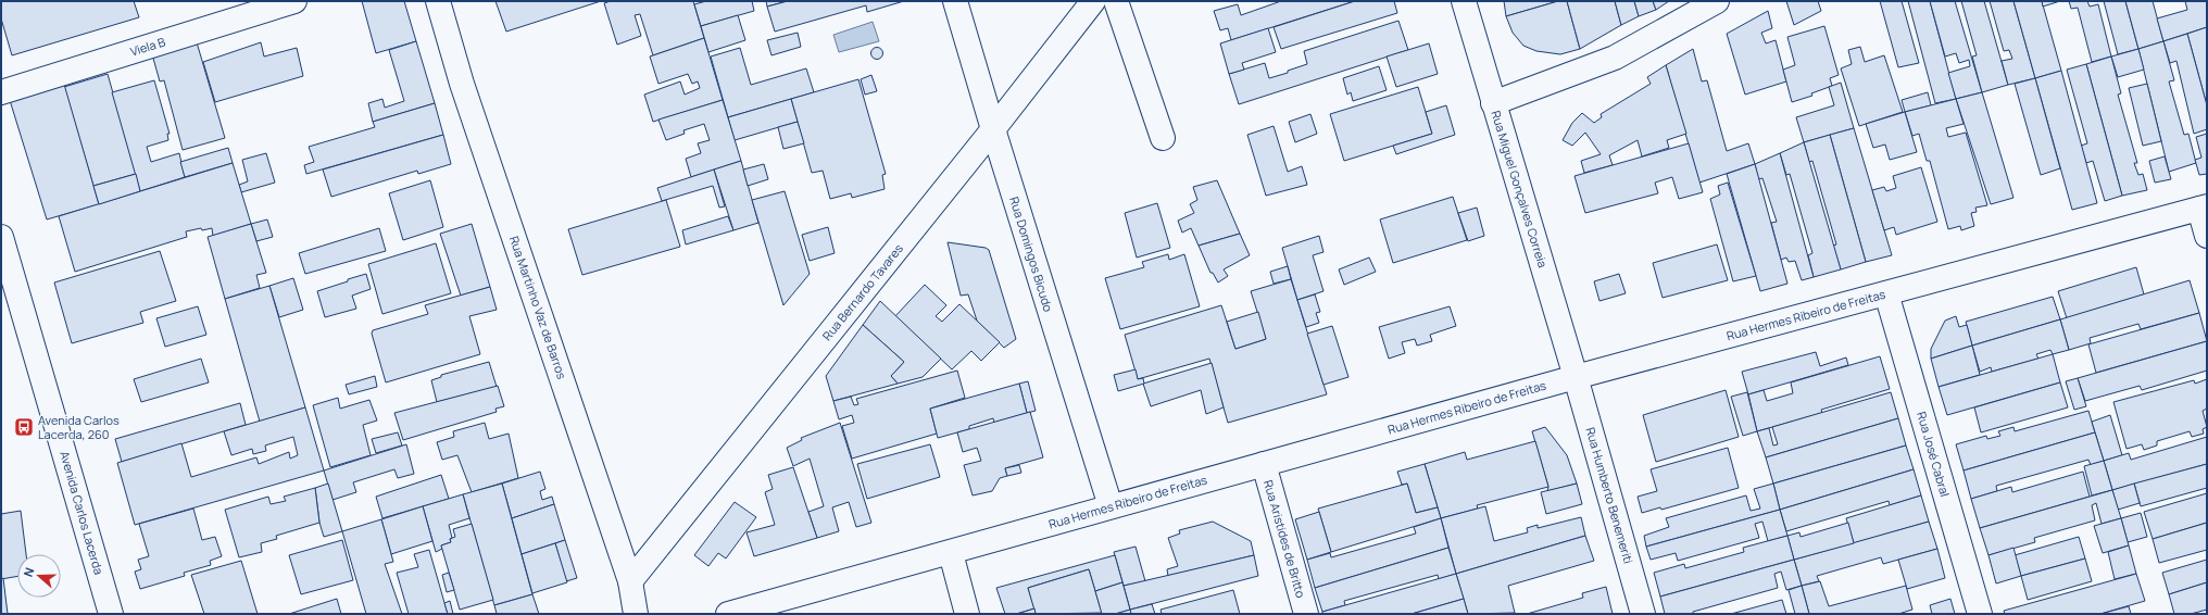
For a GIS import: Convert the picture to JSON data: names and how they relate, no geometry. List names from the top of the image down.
{
  "streets": {
    "street": [
      "Viela B",
      "Rua Miguel Gonçalves Correia",
      "Rua Domingos Bicudo",
      "Rua Bernardo Tavares",
      "Rua Martinho Vaz de Barros",
      "Rua Hermes Ribeiro de Freitas",
      "Rua José Cabral",
      "Rua Humberto Benemeriti",
      "Avenida Carlos Lacerda",
      "Rua Aristides de Britto"
    ]
  },
  "crossings": [
    ["Rua Miguel Gonçalves Correia", "Rua Hermes Ribeiro de Freitas"],
    ["Rua Miguel Gonçalves Correia", "Rua Humberto Benemeriti"],
    ["Rua Domingos Bicudo", "Rua Bernardo Tavares"],
    ["Rua Domingos Bicudo", "Rua Hermes Ribeiro de Freitas"],
    ["Rua Bernardo Tavares", "Rua Martinho Vaz de Barros"],
    ["Rua Hermes Ribeiro de Freitas", "Rua José Cabral"],
    ["Rua Hermes Ribeiro de Freitas", "Rua Humberto Benemeriti"],
    ["Rua Hermes Ribeiro de Freitas", "Rua Aristides de Britto"]
  ],
  "places": {
    "bus stop": ["Avenida Carlos Lacerda, 260"]
  },
  "north": "left"
}
